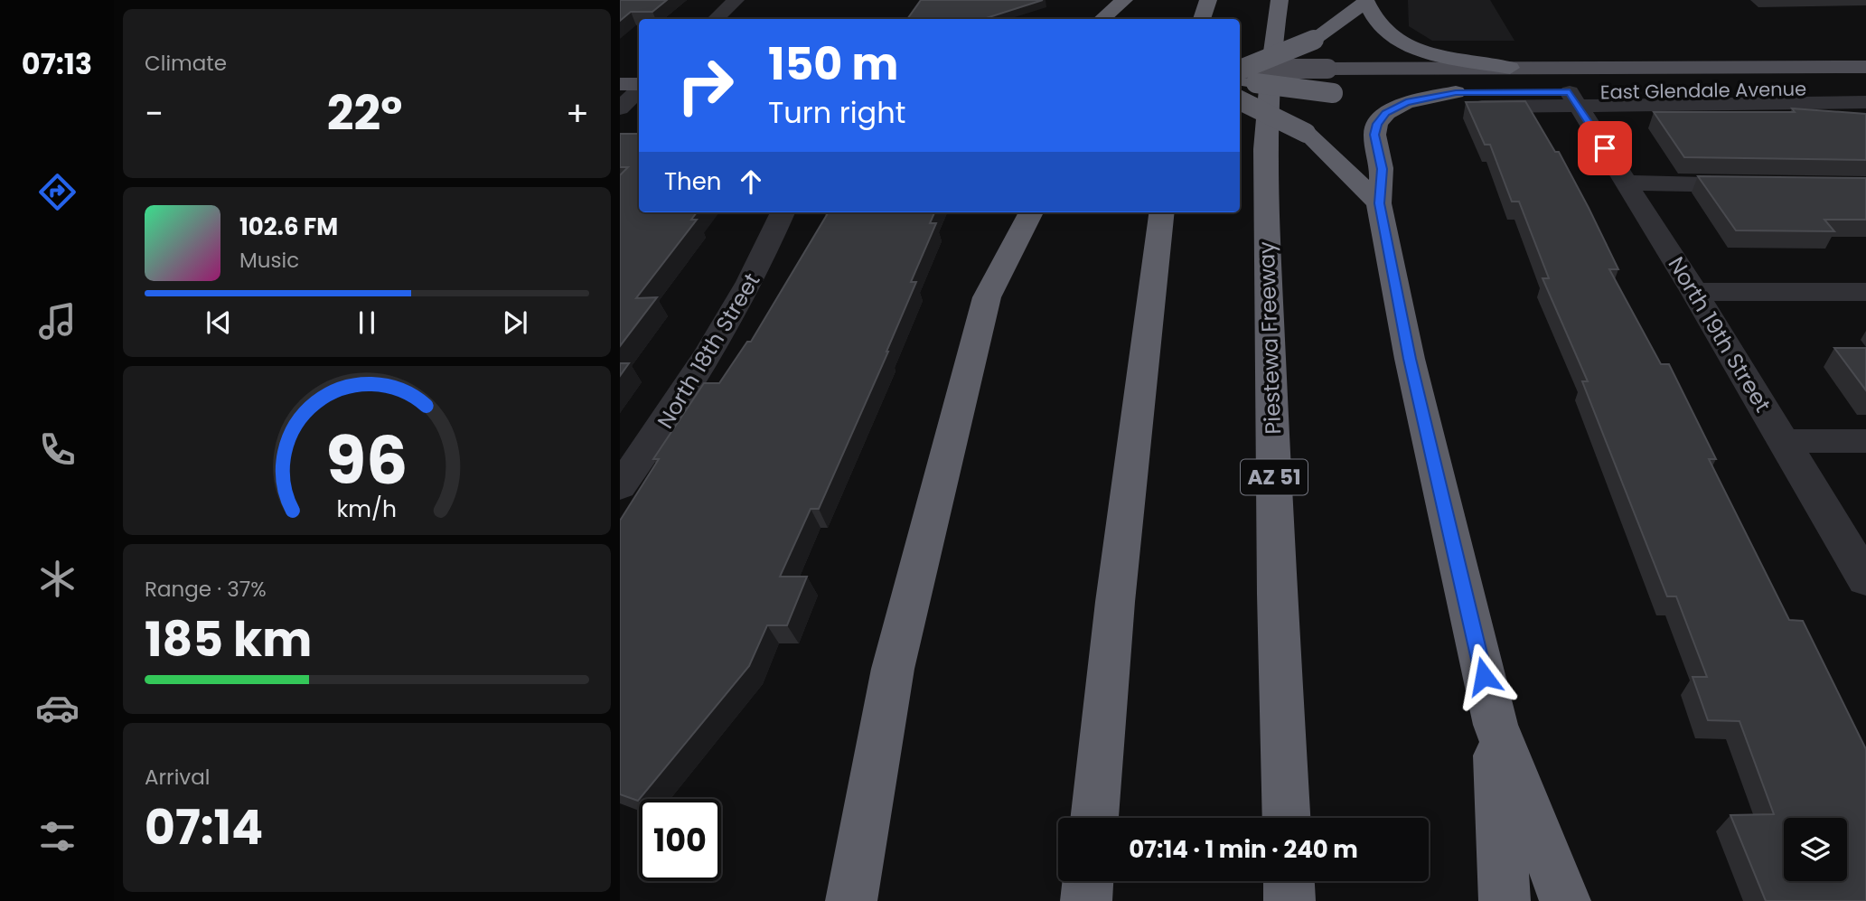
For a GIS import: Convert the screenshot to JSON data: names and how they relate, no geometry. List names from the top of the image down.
{
  "streets": {
    "highway": ["Piestewa Freeway", "AZ 51"],
    "main road": ["East Glendale Avenue"],
    "street": ["North 19th Street", "North 18th Street"]
  },
  "crossings": [
    ["East Glendale Avenue", "North 19th Street"]
  ],
  "page": {
    "tabs": "07:13",
    "tile": [
      "Climate",
      ["Range · 37%", "185 km"],
      ["Arrival", "07:14"]
    ],
    "turn": ["150 m", "Turn right"],
    "heat": ["−", "22°", "+"],
    "then": "Then",
    "song": ["102.6 FM", "Music"],
    "limit": "100",
    "trip": "07:14 · 1 min · 240 m",
    "gauge": ["96", "km/h"]
  }
}
